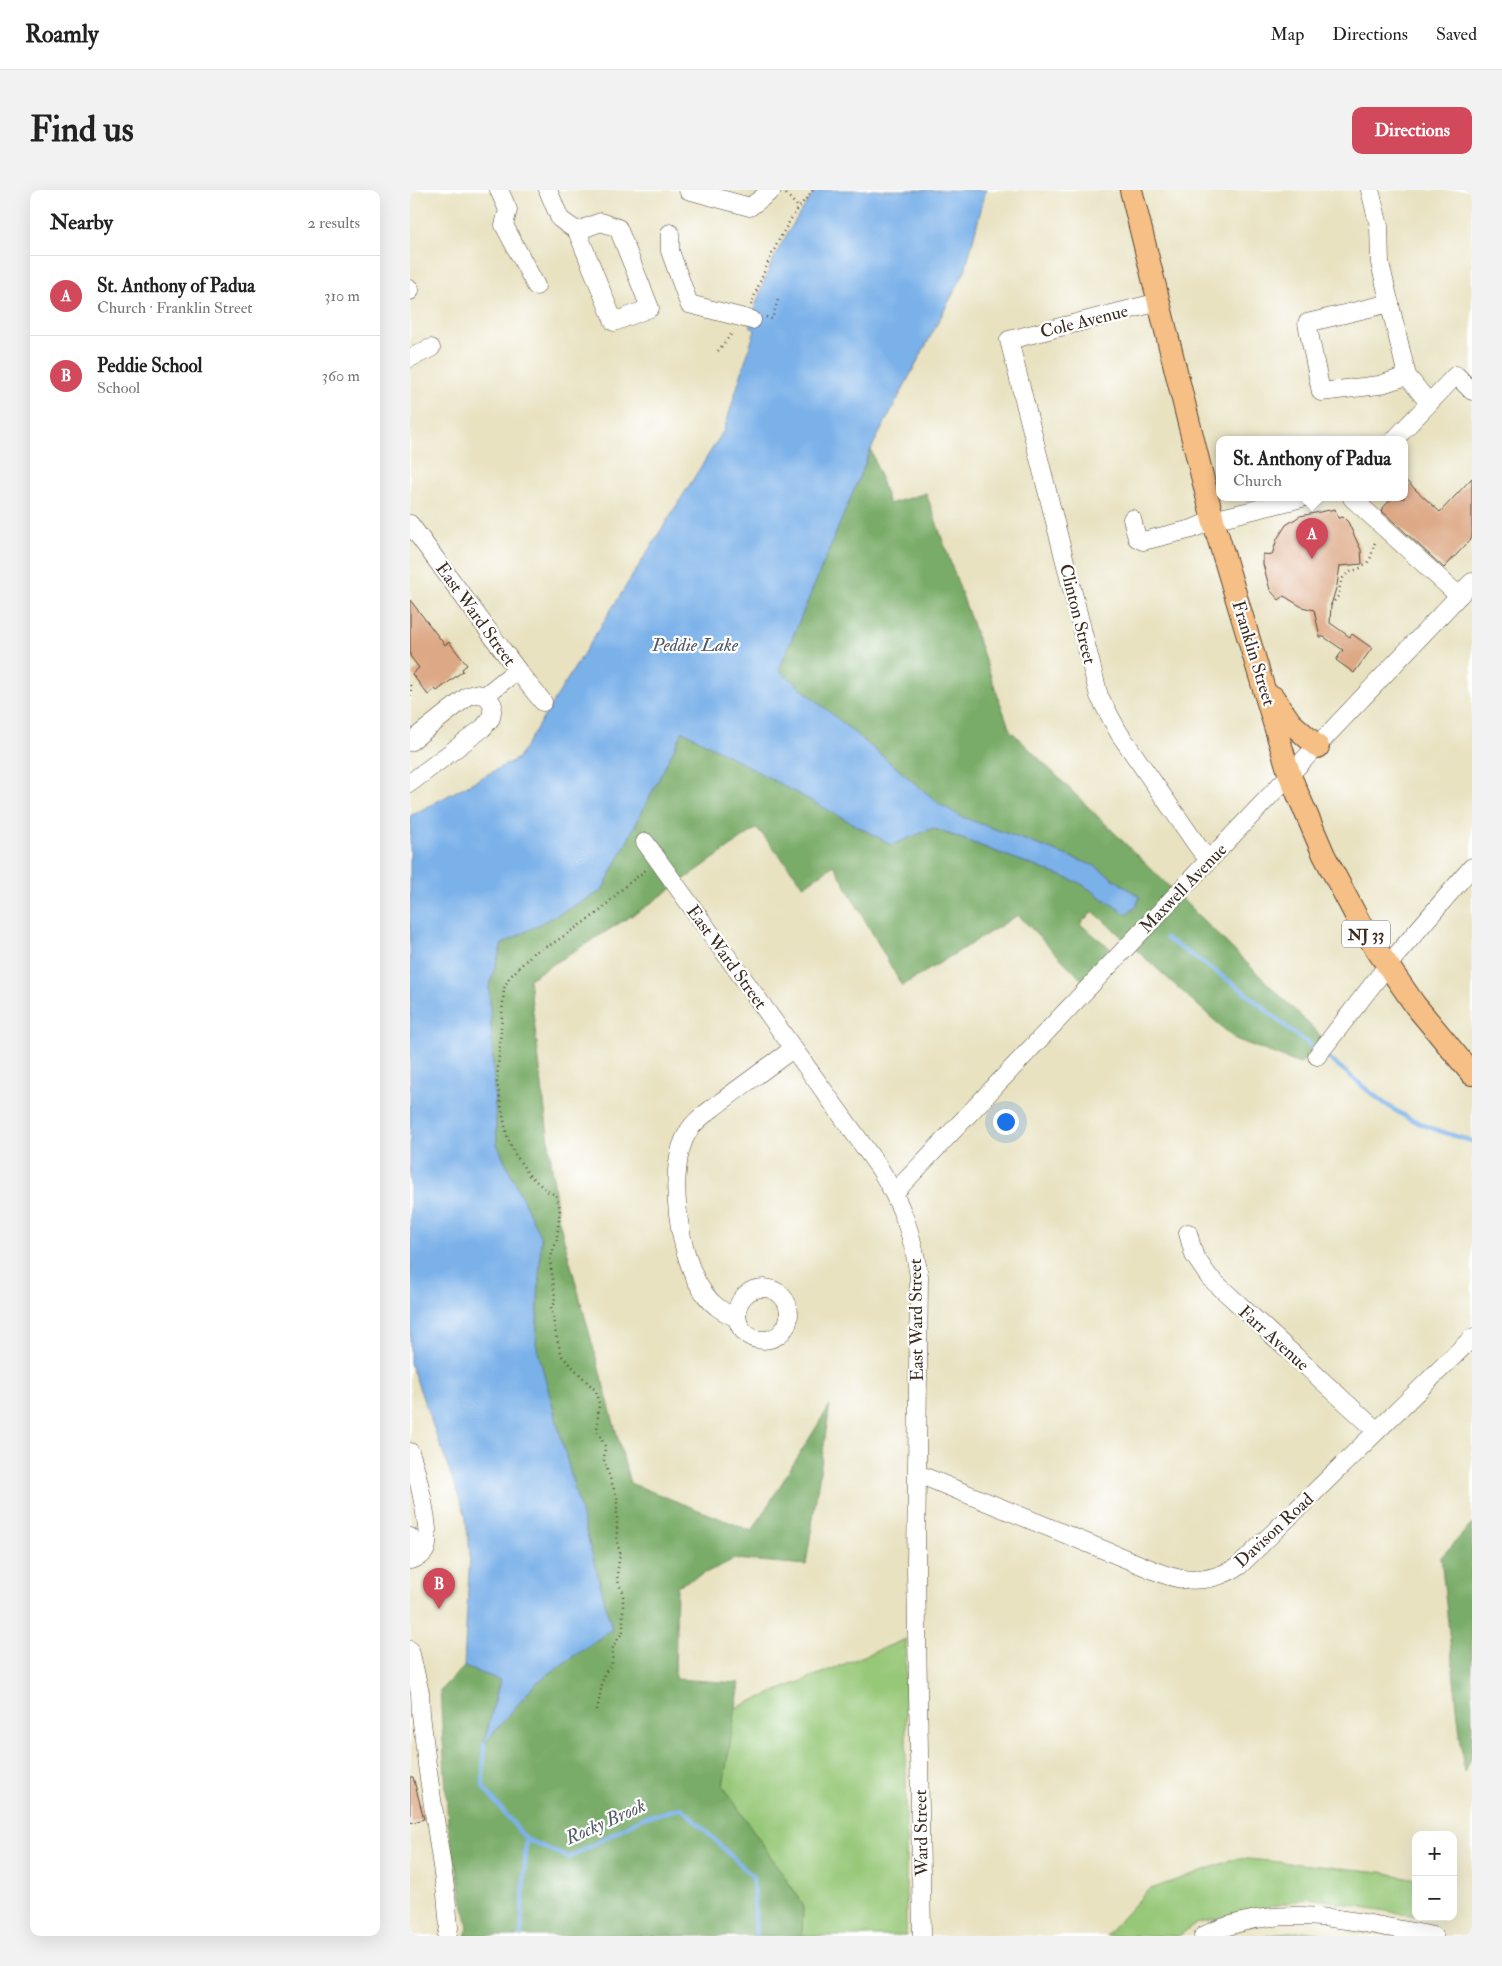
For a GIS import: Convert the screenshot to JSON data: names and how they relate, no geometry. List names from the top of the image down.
{
  "streets": {
    "main road": ["Franklin Street", "NJ 33"],
    "street": [
      "Cole Avenue",
      "East Ward Street",
      "Clinton Street",
      "Maxwell Avenue",
      "Farr Avenue",
      "Davison Road",
      "Ward Street"
    ]
  },
  "crossings": [
    ["Cole Avenue", "Clinton Street"],
    ["Cole Avenue", "Franklin Street"],
    ["East Ward Street", "Maxwell Avenue"],
    ["East Ward Street", "Davison Road"],
    ["East Ward Street", "Ward Street"],
    ["Clinton Street", "Maxwell Avenue"],
    ["Franklin Street", "Maxwell Avenue"],
    ["Farr Avenue", "Davison Road"]
  ],
  "water": ["Peddie Lake", "Rocky Brook"],
  "page": {
    "header": "Roamly",
    "nav": ["Map", "Directions", "Saved"],
    "buttons": "Directions",
    "title": "Find us",
    "heading": ["Nearby", "2 results"],
    "list": [
      {
        "mark": "A",
        "name": "St. Anthony of Padua",
        "note": "Church · Franklin Street",
        "value": "310 m"
      },
      {
        "mark": "B",
        "name": "Peddie School",
        "note": "School",
        "value": "360 m"
      }
    ],
    "popup": ["St. Anthony of Padua", "Church"],
    "pins": ["A", "B"],
    "map_buttons": ["+", "−"]
  }
}
